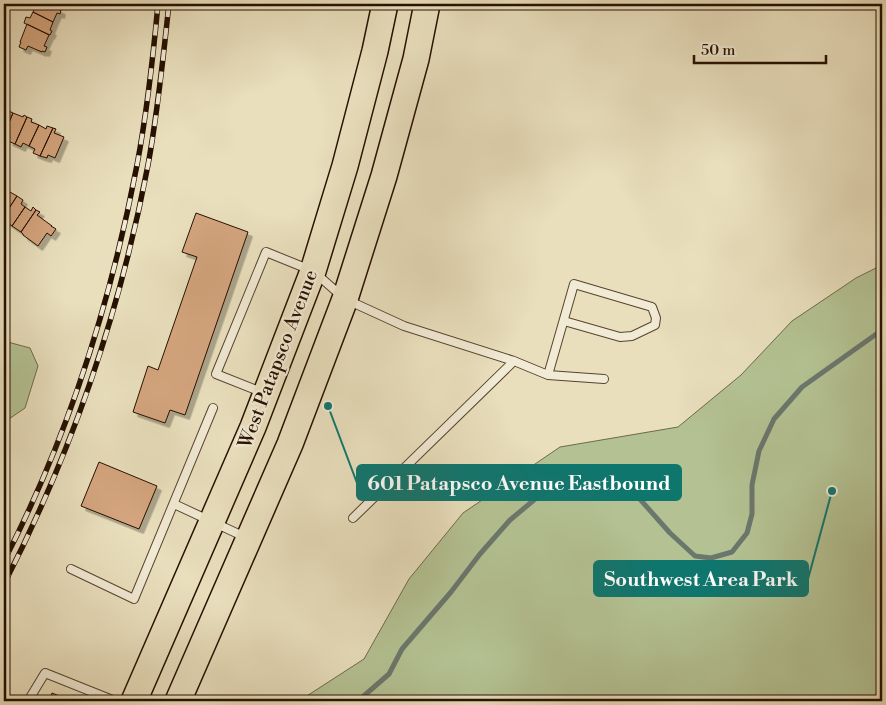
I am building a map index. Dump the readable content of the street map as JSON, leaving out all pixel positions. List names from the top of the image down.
{
  "streets": {
    "main road": ["West Patapsco Avenue"]
  },
  "places": ["601 Patapsco Avenue Eastbound", "Southwest Area Park"],
  "scale_bar": "50 m"
}
